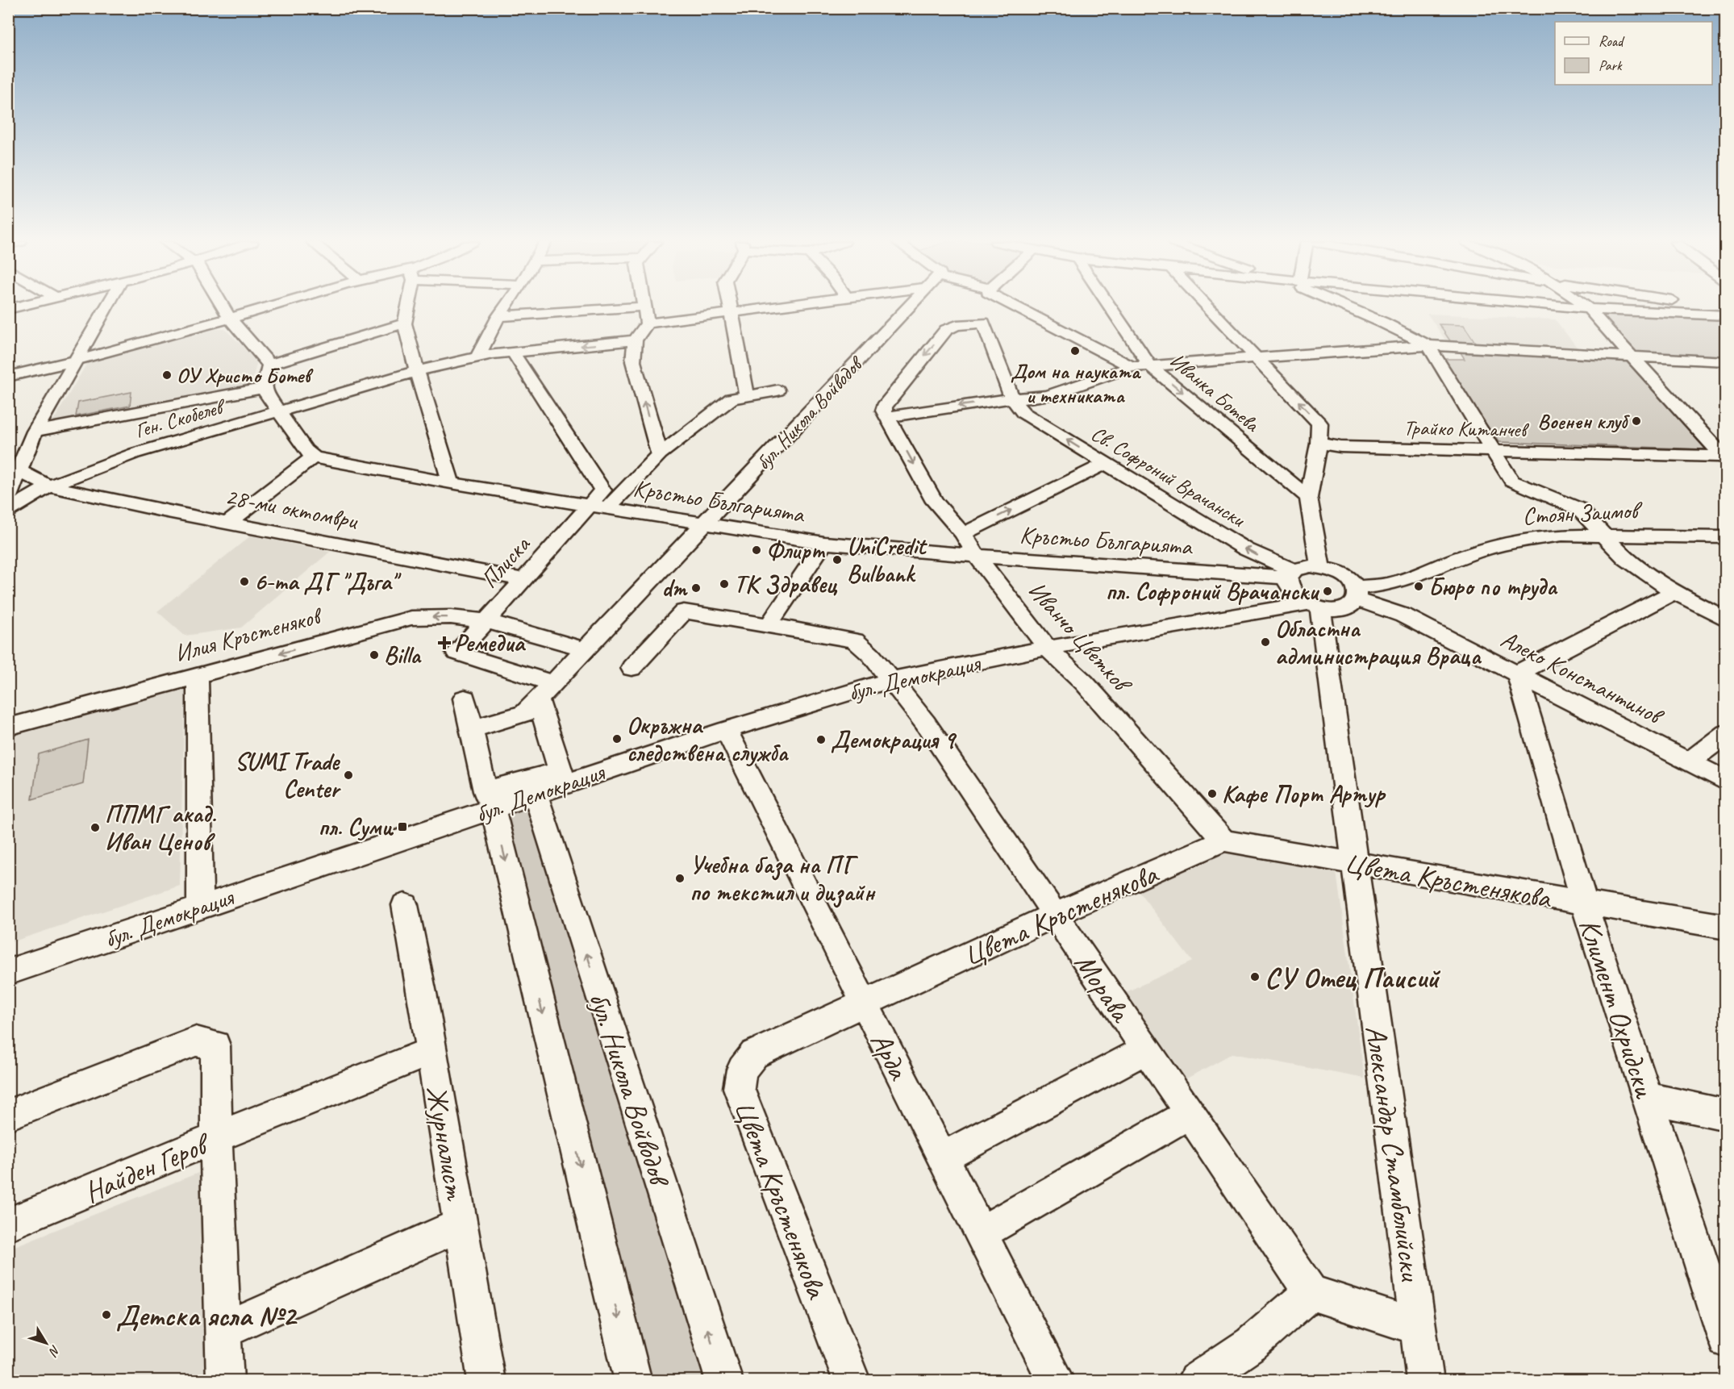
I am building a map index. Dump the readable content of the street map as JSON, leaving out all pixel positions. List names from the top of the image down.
{
  "streets": {
    "street": [
      "Иванка Ботева",
      "бул. Никола Войводов",
      "Ген. Скобелев",
      "Трайко Китанчев",
      "Св. Софроний Врачански",
      "Кръстьо Българията",
      "28-ми октомври",
      "Стоян Заимов",
      "Плиска",
      "Илия Кръстеняков",
      "Иванчо Цветков",
      "Алеко Константинов",
      "бул. Демокрация",
      "Цвета Кръстенякова",
      "Морава",
      "Климент Охридски",
      "Арда",
      "Журналист",
      "Александър Стамболийски",
      "Найден Геров"
    ]
  },
  "crossings": [
    ["бул. Никола Войводов", "Кръстьо Българията"],
    ["бул. Никола Войводов", "Плиска"],
    ["бул. Никола Войводов", "Илия Кръстеняков"],
    ["бул. Никола Войводов", "бул. Демокрация"],
    ["Ген. Скобелев", "28-ми октомври"],
    ["Св. Софроний Врачански", "Кръстьо Българията"],
    ["Св. Софроний Врачански", "Иванчо Цветков"],
    ["Кръстьо Българията", "Плиска"],
    ["Кръстьо Българията", "Иванчо Цветков"],
    ["28-ми октомври", "Плиска"],
    ["Стоян Заимов", "Алеко Константинов"],
    ["Стоян Заимов", "бул. Демокрация"],
    ["Стоян Заимов", "Александър Стамболийски"],
    ["Плиска", "Илия Кръстеняков"],
    ["Иванчо Цветков", "бул. Демокрация"],
    ["Иванчо Цветков", "Цвета Кръстенякова"],
    ["Алеко Константинов", "Климент Охридски"],
    ["бул. Демокрация", "Морава"],
    ["бул. Демокрация", "Арда"],
    ["бул. Демокрация", "Александър Стамболийски"],
    ["Цвета Кръстенякова", "Морава"],
    ["Цвета Кръстенякова", "Климент Охридски"],
    ["Цвета Кръстенякова", "Арда"],
    ["Цвета Кръстенякова", "Александър Стамболийски"]
  ],
  "one_way": ["Илия Кръстеняков"],
  "places": {
    "other": [
      "Дом на науката и техниката",
      "ОУ Христо Ботев",
      "Военен клуб",
      "Флирт",
      "UniCredit Bulbank",
      "6-та ДГ \"Дъга\"",
      "ТК Здравец",
      "Бюро по труда",
      "dm",
      "пл. Софроний Врачански",
      "Областна администрация Враца",
      "Billa",
      "Окръжна следствена служба",
      "Демокрация 9",
      "SUMI Trade Center",
      "Кафе Порт Артур",
      "ППМГ акад. Иван Ценов",
      "Учебна база на ПГ по текстил и дизайн",
      "СУ Отец Паисий",
      "Детска ясла №2"
    ],
    "health": ["Ремедиа"],
    "transit": ["пл. Суми"]
  },
  "legend": ["Road", "Park"],
  "north": "bottom right"
}
